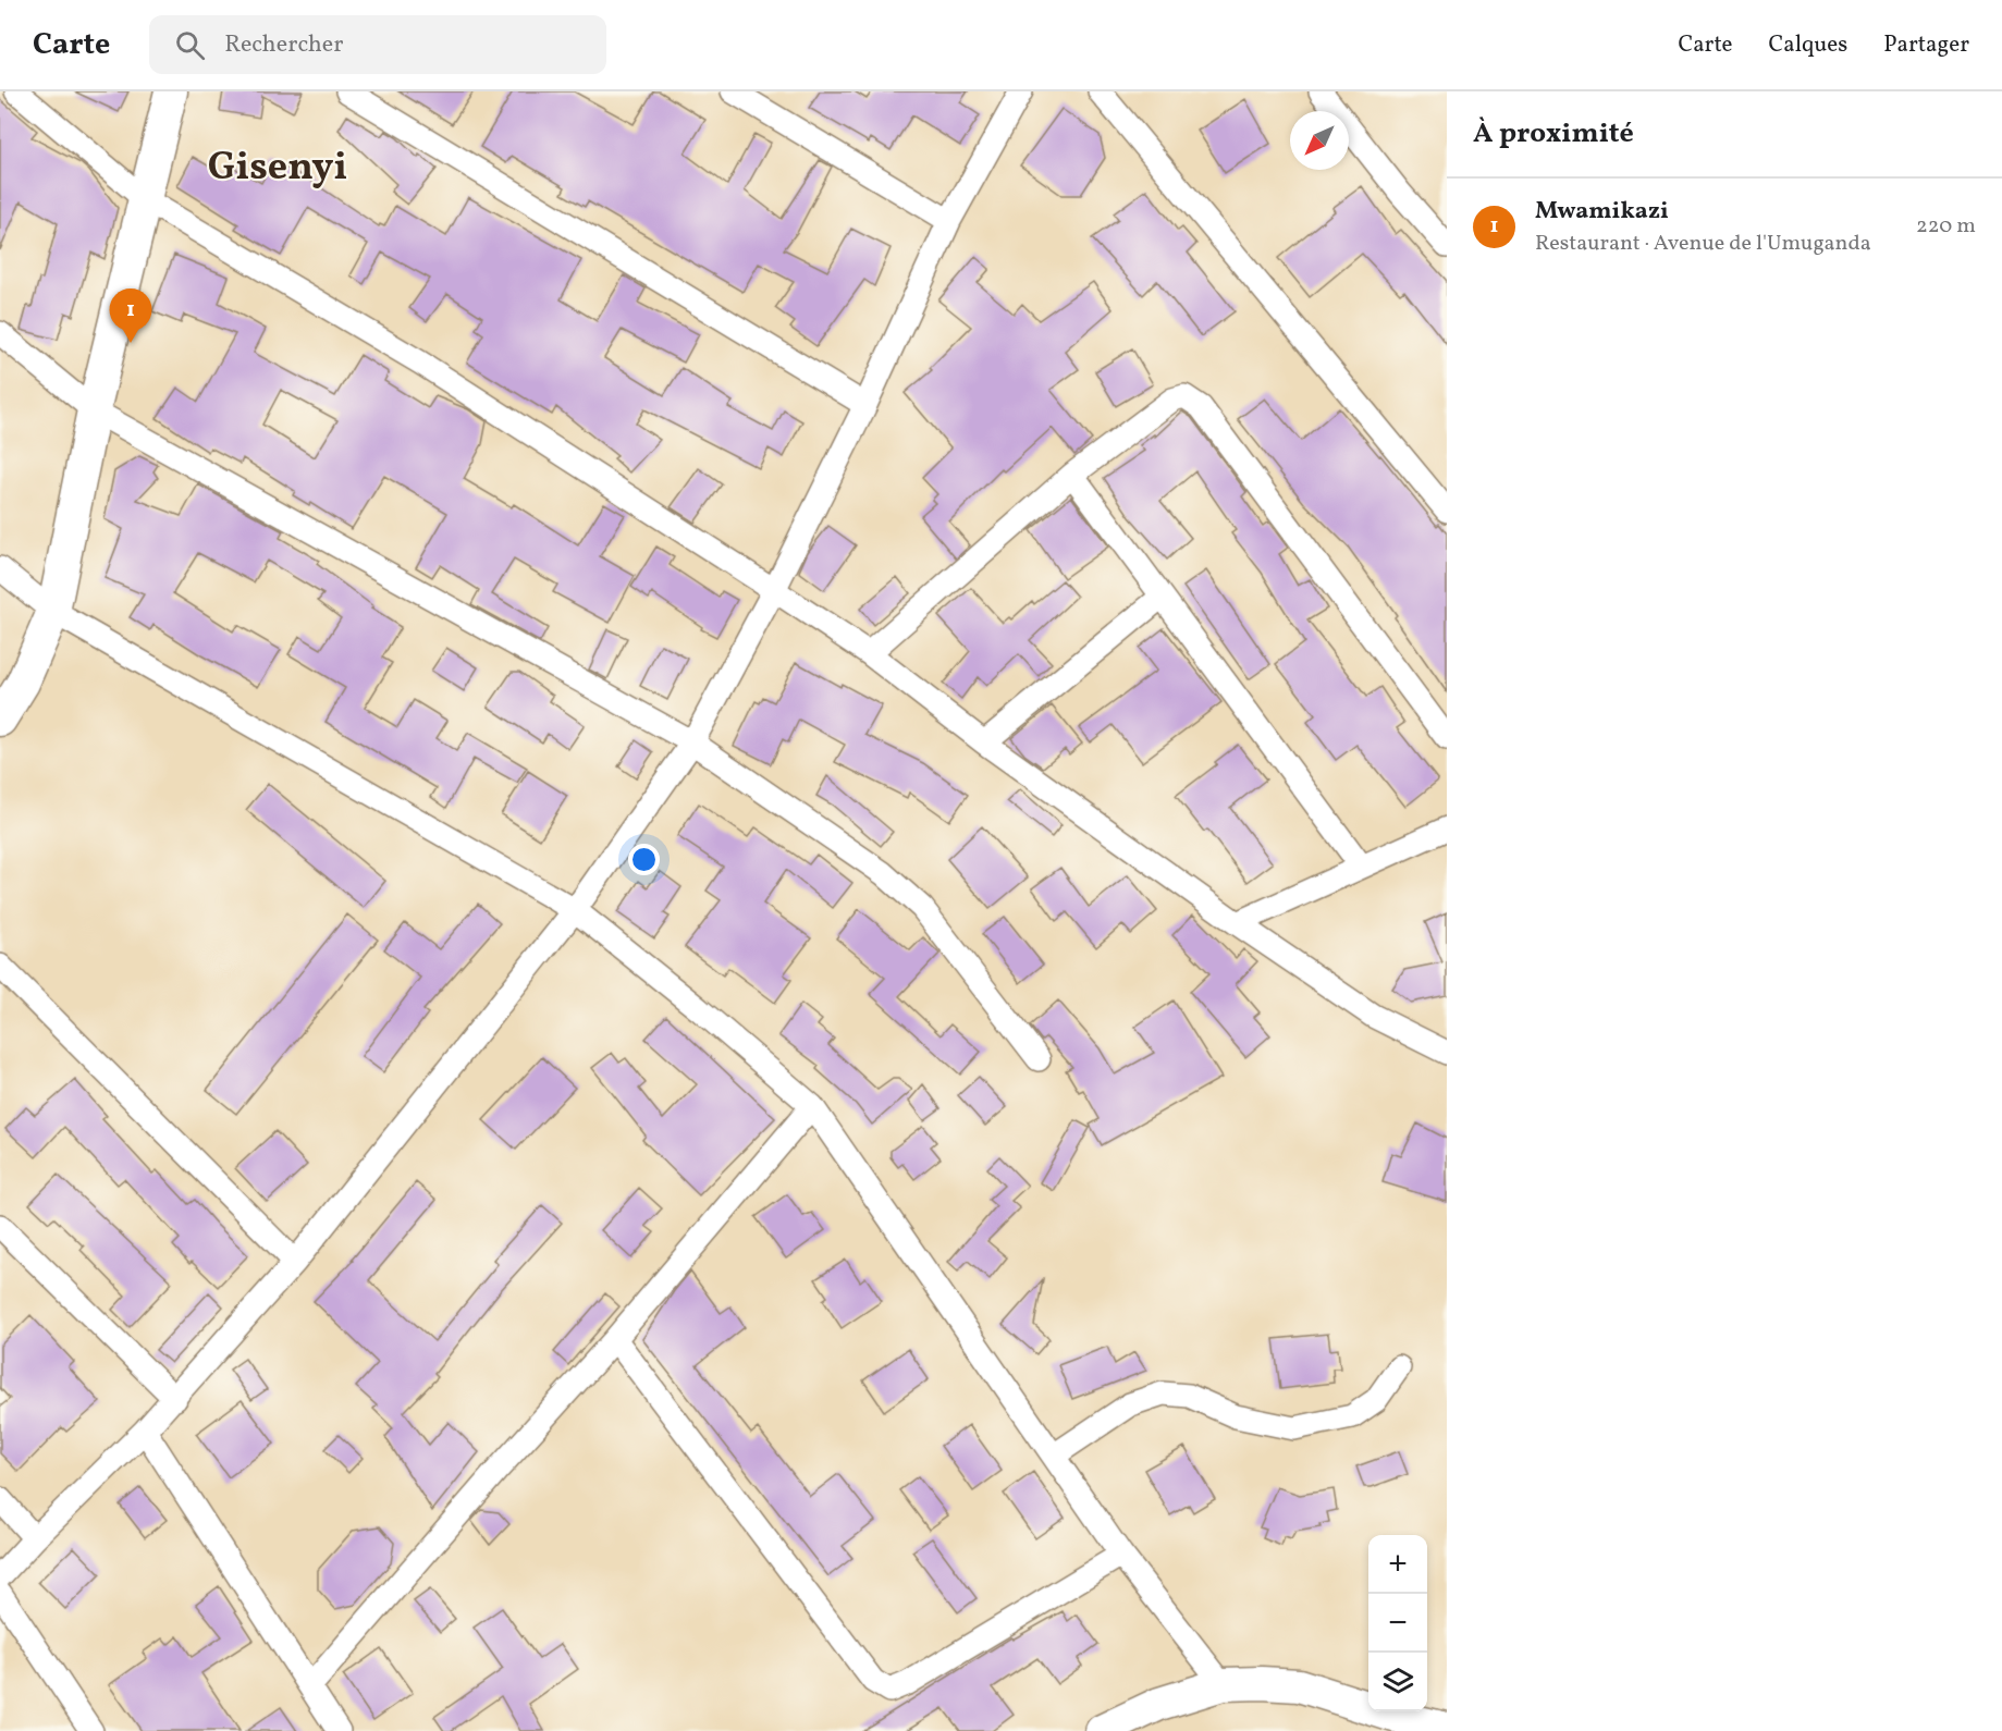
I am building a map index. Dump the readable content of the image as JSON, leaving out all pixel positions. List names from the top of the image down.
{
  "districts": ["Gisenyi"],
  "north": "bottom left",
  "page": {
    "header": "Carte",
    "search": "Rechercher",
    "nav": ["Carte", "Calques", "Partager"],
    "heading": "À proximité",
    "list": [
      {
        "mark": "1",
        "name": "Mwamikazi",
        "note": "Restaurant · Avenue de l'Umuganda",
        "value": "220 m"
      }
    ],
    "pins": "1",
    "map_buttons": ["+", "−"]
  }
}
